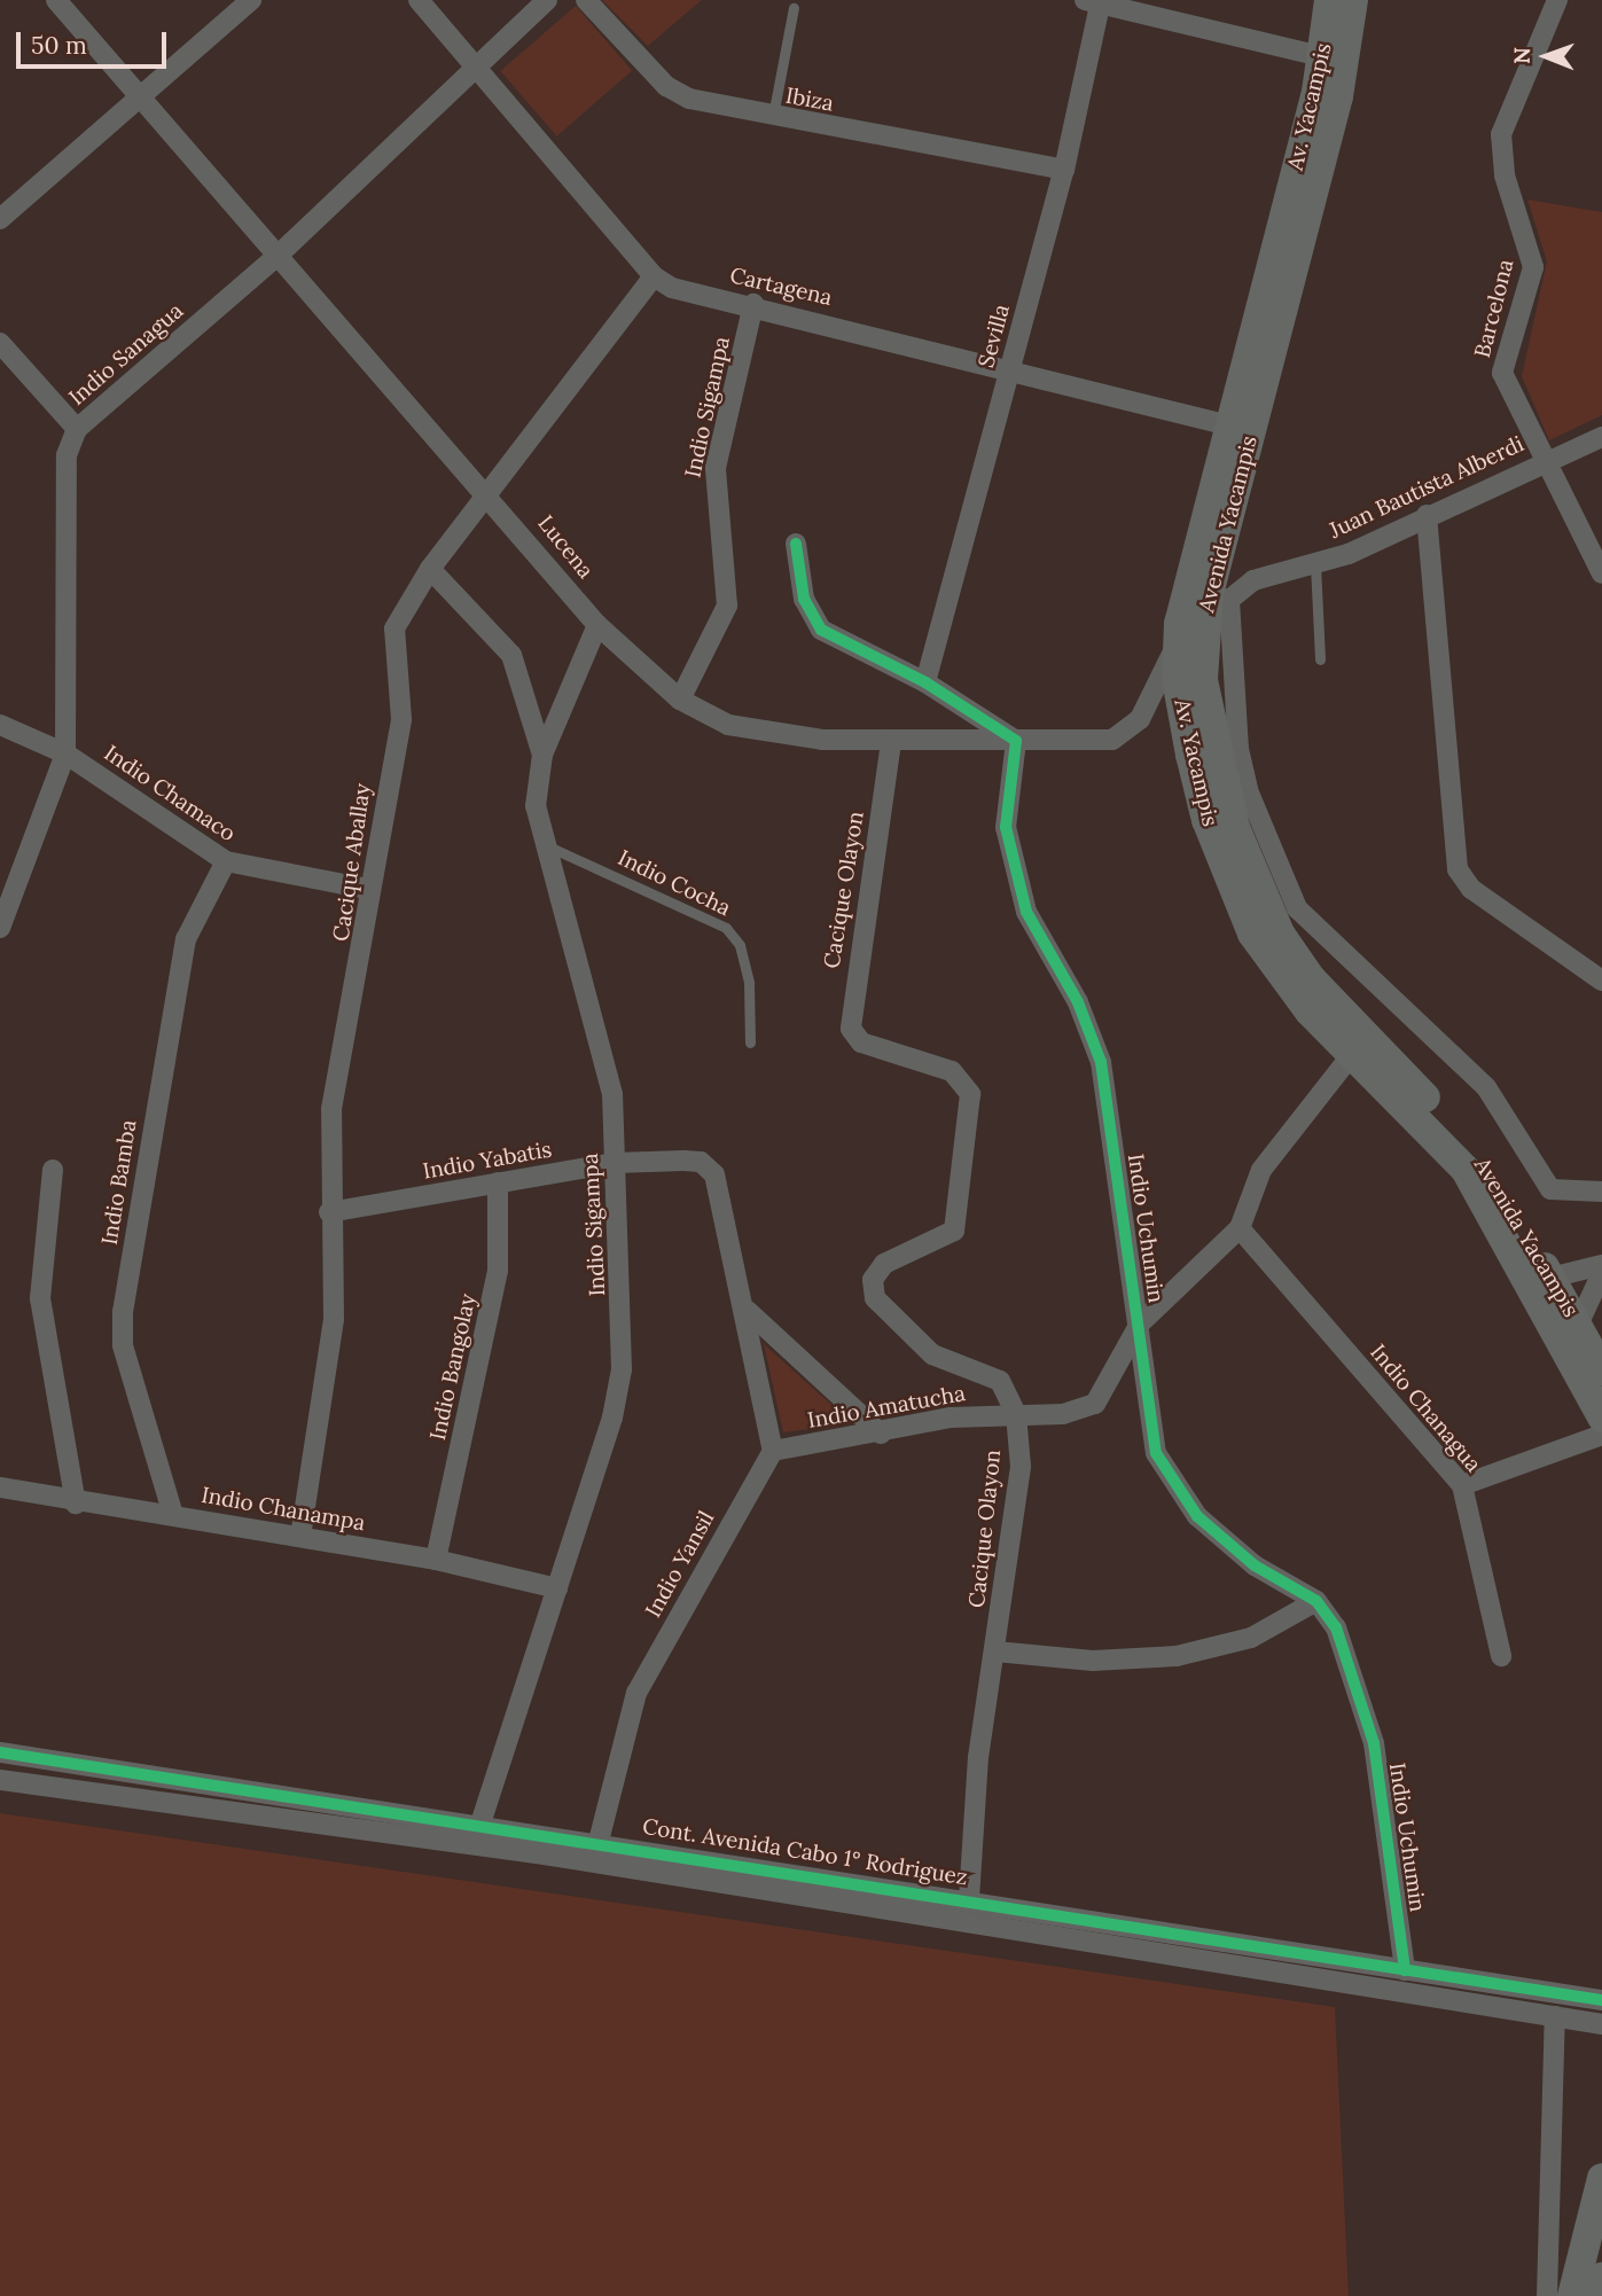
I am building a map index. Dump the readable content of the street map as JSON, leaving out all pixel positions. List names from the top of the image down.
{
  "streets": {
    "street": [
      "Ibiza",
      "Av. Yacampis",
      "Cartagena",
      "Barcelona",
      "Sevilla",
      "Indio Sanagua",
      "Indio Sigampa",
      "Juan Bautista Alberdi",
      "Avenida Yacampis",
      "Lucena",
      "Indio Chamaco",
      "Cacique Aballay",
      "Cacique Olayon",
      "Indio Yabatis",
      "Indio Bamba",
      "Indio Uchumin",
      "Indio Bangolay",
      "Indio Amatucha",
      "Indio Chanagua",
      "Indio Chanampa",
      "Indio Yansil",
      "Cont. Avenida Cabo 1° Rodriguez"
    ],
    "lane": ["Indio Cocha"]
  },
  "crossings": [
    ["Ibiza", "Sevilla"],
    ["Av. Yacampis", "Cartagena"],
    ["Av. Yacampis", "Avenida Yacampis"],
    ["Av. Yacampis", "Lucena"],
    ["Av. Yacampis", "Indio Amatucha"],
    ["Cartagena", "Sevilla"],
    ["Cartagena", "Indio Sanagua"],
    ["Cartagena", "Indio Sigampa"],
    ["Cartagena", "Avenida Yacampis"],
    ["Cartagena", "Cacique Aballay"],
    ["Barcelona", "Juan Bautista Alberdi"],
    ["Indio Sanagua", "Lucena"],
    ["Indio Sanagua", "Indio Chamaco"],
    ["Indio Sigampa", "Lucena"],
    ["Indio Sigampa", "Indio Cocha"],
    ["Indio Sigampa", "Indio Yabatis"],
    ["Indio Sigampa", "Indio Chanampa"],
    ["Indio Sigampa", "Cont. Avenida Cabo 1° Rodriguez"],
    ["Juan Bautista Alberdi", "Avenida Yacampis"],
    ["Lucena", "Cacique Aballay"],
    ["Lucena", "Cacique Olayon"],
    ["Lucena", "Indio Uchumin"],
    ["Indio Chamaco", "Cacique Aballay"],
    ["Indio Chamaco", "Indio Bamba"],
    ["Cacique Aballay", "Indio Yabatis"],
    ["Cacique Aballay", "Indio Chanampa"],
    ["Cacique Olayon", "Indio Amatucha"],
    ["Cacique Olayon", "Cont. Avenida Cabo 1° Rodriguez"],
    ["Indio Yabatis", "Indio Bangolay"],
    ["Indio Bamba", "Indio Chanampa"],
    ["Indio Uchumin", "Indio Amatucha"],
    ["Indio Uchumin", "Cont. Avenida Cabo 1° Rodriguez"],
    ["Indio Bangolay", "Indio Chanampa"],
    ["Indio Amatucha", "Indio Chanagua"],
    ["Indio Amatucha", "Indio Yansil"],
    ["Indio Yansil", "Cont. Avenida Cabo 1° Rodriguez"]
  ],
  "scale_bar": "50 m",
  "north": "left"
}
